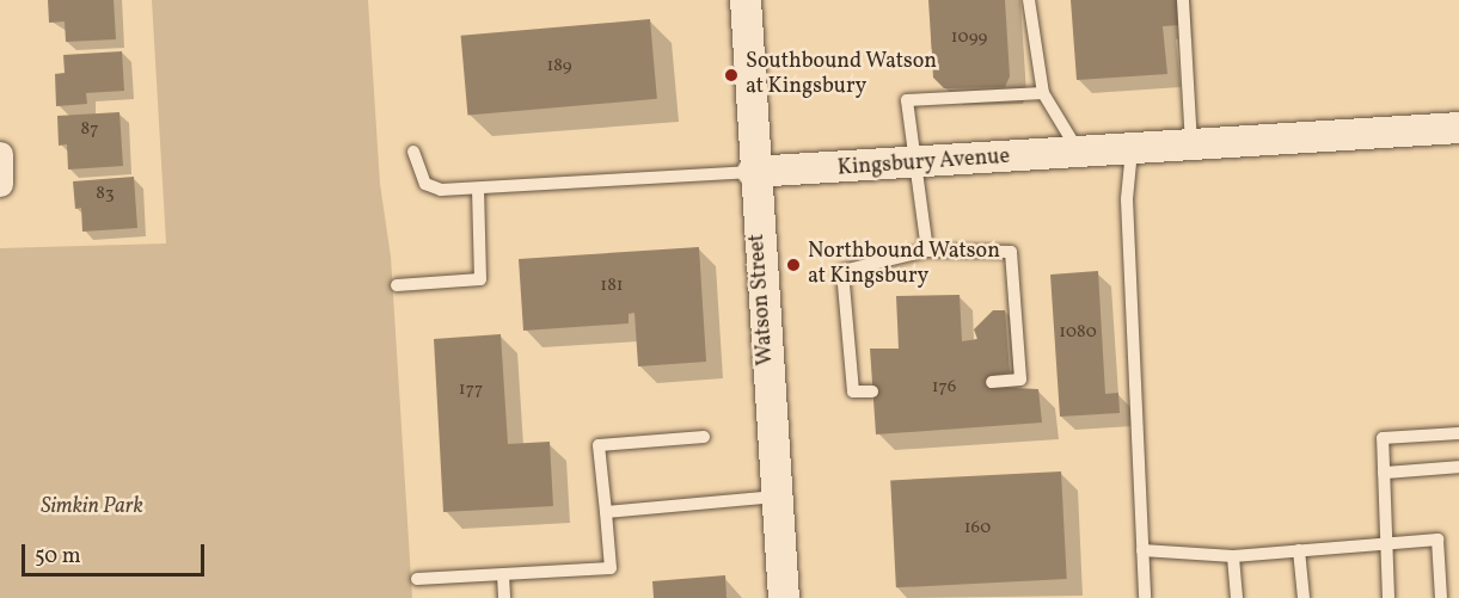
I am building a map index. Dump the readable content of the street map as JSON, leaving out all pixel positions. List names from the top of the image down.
{
  "streets": {
    "street": ["Kingsbury Avenue", "Watson Street"]
  },
  "crossings": [
    ["Kingsbury Avenue", "Watson Street"]
  ],
  "parks": ["Simkin Park"],
  "places": ["Southbound Watson at Kingsbury", "Northbound Watson at Kingsbury"],
  "house_numbers": [
    "1099",
    "189",
    "87",
    "83",
    "181",
    "1080",
    "176",
    "177",
    "160"
  ],
  "scale_bar": "50 m"
}
